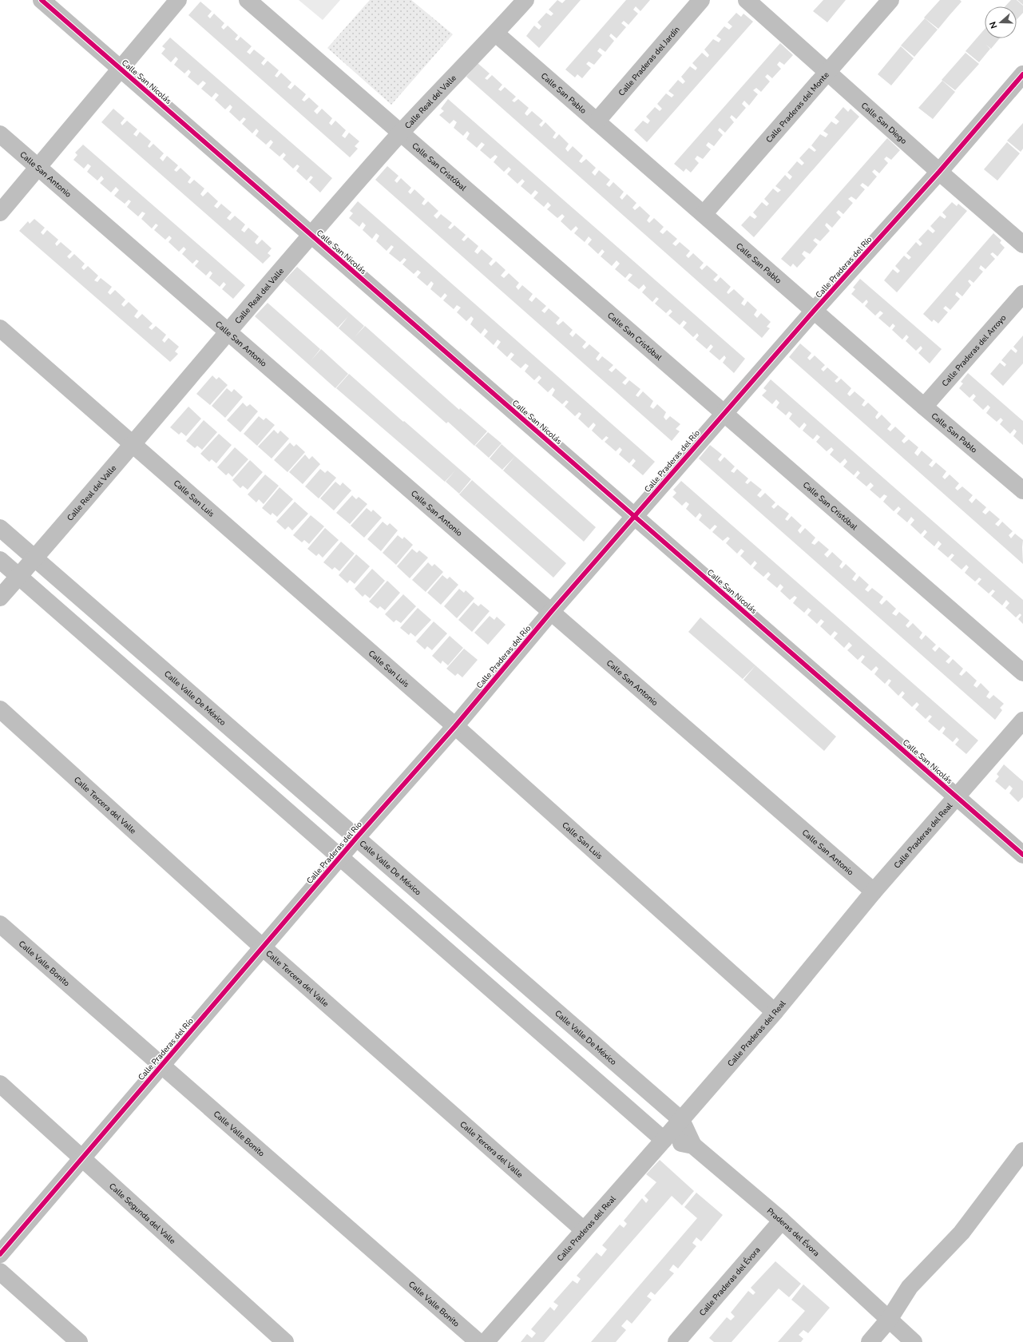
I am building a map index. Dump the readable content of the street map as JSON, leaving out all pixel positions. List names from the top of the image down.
{
  "streets": {
    "street": [
      "Calle Praderas del Jardín",
      "Calle San Nicolás",
      "Calle San Pablo",
      "Calle Real del Valle",
      "Calle Praderas del Monte",
      "Calle San Diego",
      "Calle San Cristóbal",
      "Calle San Antonio",
      "Calle Praderas del Río",
      "Calle Praderas del Arroyo",
      "Calle San Luis",
      "Calle Valle De México",
      "Calle Tercera del Valle",
      "Calle Praderas del Real",
      "Calle Valle Bonito",
      "Calle Segunda del Valle",
      "Praderas del Évora",
      "Calle Praderas del Évora"
    ]
  },
  "crossings": [
    ["Calle Praderas del Jardín", "Calle San Pablo"],
    ["Calle San Nicolás", "Calle Real del Valle"],
    ["Calle San Nicolás", "Calle Praderas del Río"],
    ["Calle San Nicolás", "Calle Praderas del Real"],
    ["Calle San Pablo", "Calle Real del Valle"],
    ["Calle San Pablo", "Calle Praderas del Monte"],
    ["Calle San Pablo", "Calle Praderas del Río"],
    ["Calle San Pablo", "Calle Praderas del Arroyo"],
    ["Calle Real del Valle", "Calle San Cristóbal"],
    ["Calle Real del Valle", "Calle San Antonio"],
    ["Calle Real del Valle", "Calle San Luis"],
    ["Calle Real del Valle", "Calle Valle De México"],
    ["Calle Praderas del Monte", "Calle San Diego"],
    ["Calle San Diego", "Calle Praderas del Río"],
    ["Calle San Cristóbal", "Calle Praderas del Río"],
    ["Calle San Antonio", "Calle Praderas del Río"],
    ["Calle San Antonio", "Calle Praderas del Real"],
    ["Calle Praderas del Río", "Calle San Luis"],
    ["Calle Praderas del Río", "Calle Valle De México"],
    ["Calle Praderas del Río", "Calle Tercera del Valle"],
    ["Calle Praderas del Río", "Calle Valle Bonito"],
    ["Calle Praderas del Río", "Calle Segunda del Valle"],
    ["Calle San Luis", "Calle Praderas del Real"],
    ["Calle Valle De México", "Calle Praderas del Real"],
    ["Calle Valle De México", "Praderas del Évora"],
    ["Calle Tercera del Valle", "Calle Praderas del Real"],
    ["Calle Praderas del Real", "Praderas del Évora"],
    ["Praderas del Évora", "Calle Praderas del Évora"]
  ],
  "north": "left"
}
